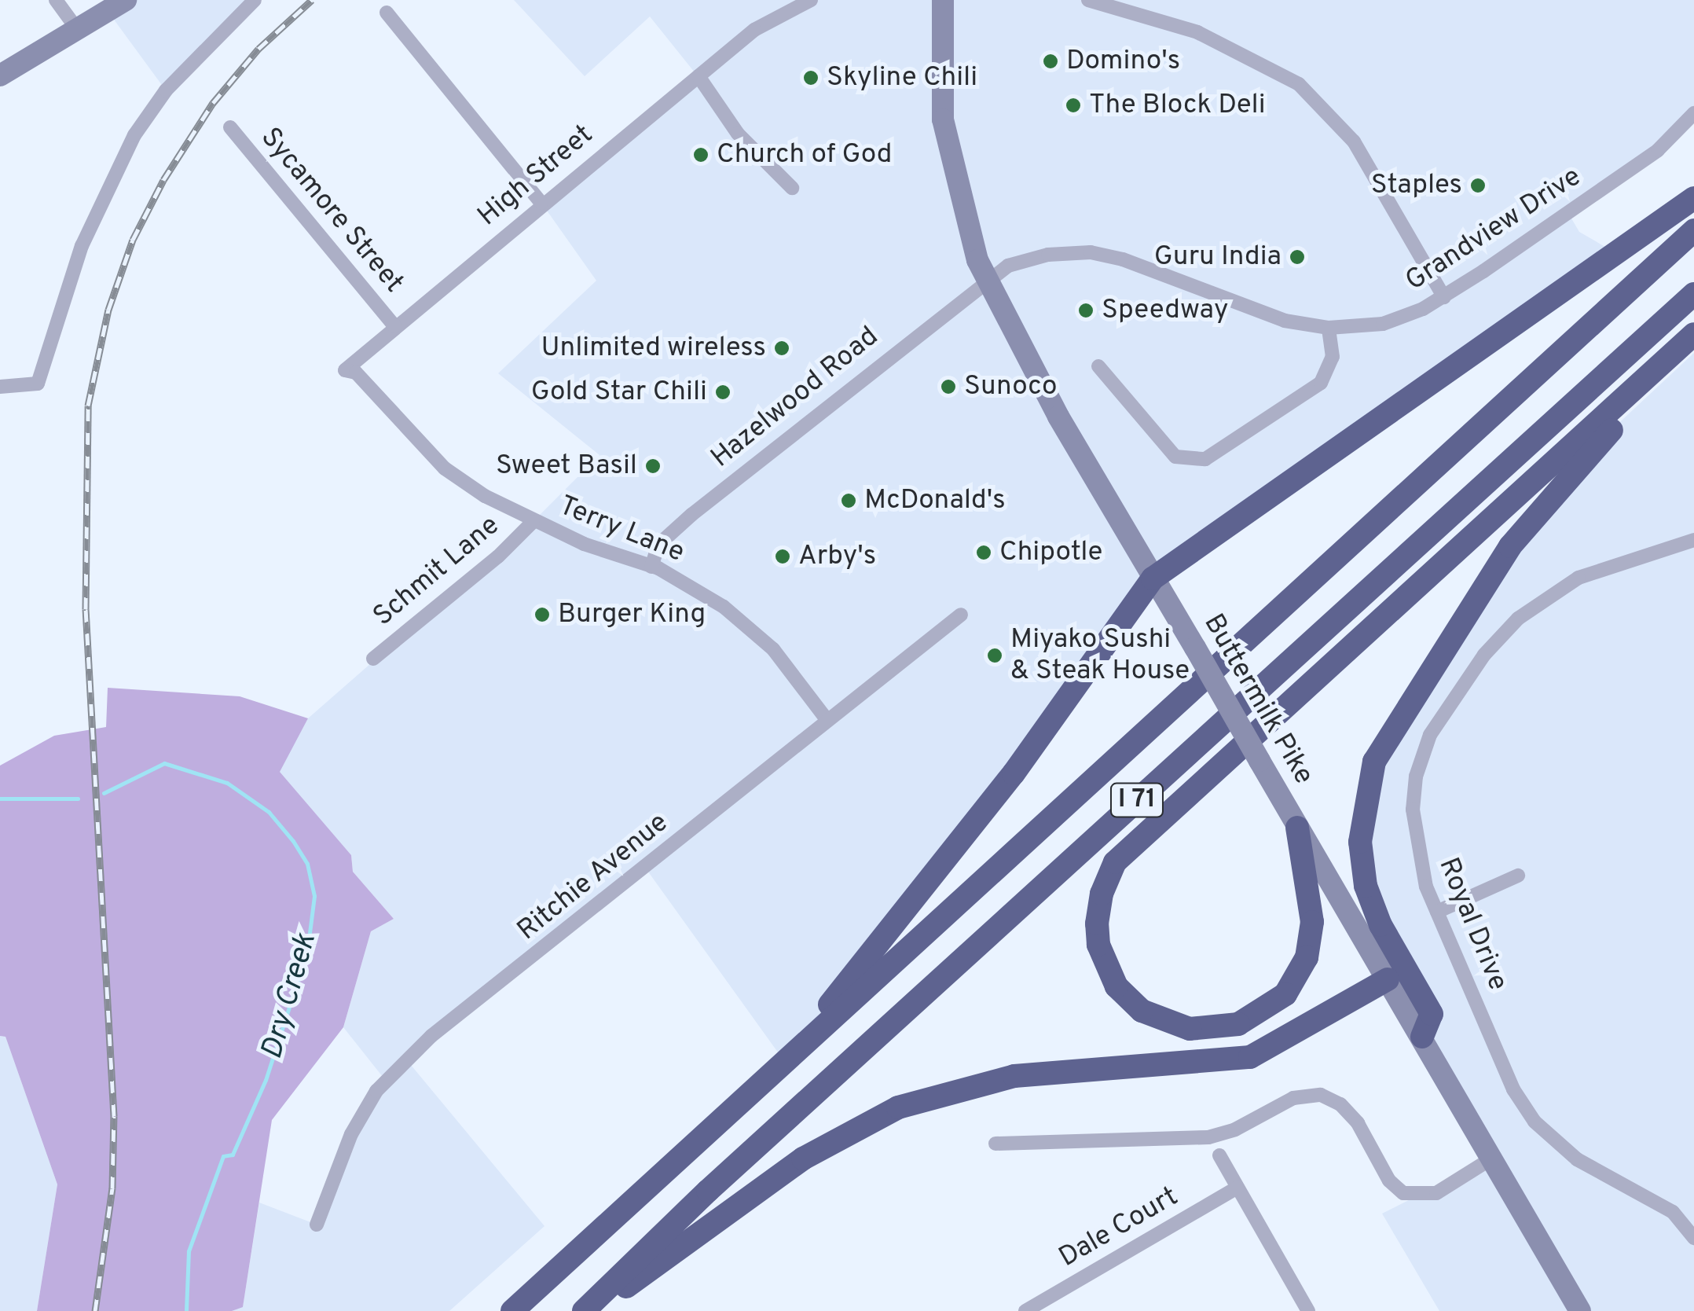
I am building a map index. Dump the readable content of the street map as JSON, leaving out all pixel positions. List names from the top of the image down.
{
  "streets": {
    "highway": ["I 71"],
    "main road": ["Buttermilk Pike"],
    "street": [
      "High Street",
      "Sycamore Street",
      "Grandview Drive",
      "Hazelwood Road",
      "Terry Lane",
      "Schmit Lane",
      "Ritchie Avenue",
      "Royal Drive",
      "Dale Court"
    ]
  },
  "crossings": [
    ["High Street", "Sycamore Street"],
    ["High Street", "Terry Lane"],
    ["Grandview Drive", "Hazelwood Road"],
    ["Grandview Drive", "Buttermilk Pike"],
    ["Hazelwood Road", "Terry Lane"],
    ["Hazelwood Road", "Buttermilk Pike"],
    ["Terry Lane", "Schmit Lane"],
    ["Terry Lane", "Ritchie Avenue"]
  ],
  "water": ["Dry Creek"],
  "places": [
    "Domino's",
    "Skyline Chili",
    "The Block Deli",
    "Church of God",
    "Staples",
    "Guru India",
    "Speedway",
    "Unlimited wireless",
    "Sunoco",
    "Gold Star Chili",
    "Sweet Basil",
    "McDonald's",
    "Chipotle",
    "Arby's",
    "Burger King",
    "Miyako Sushi & Steak House"
  ]
}
